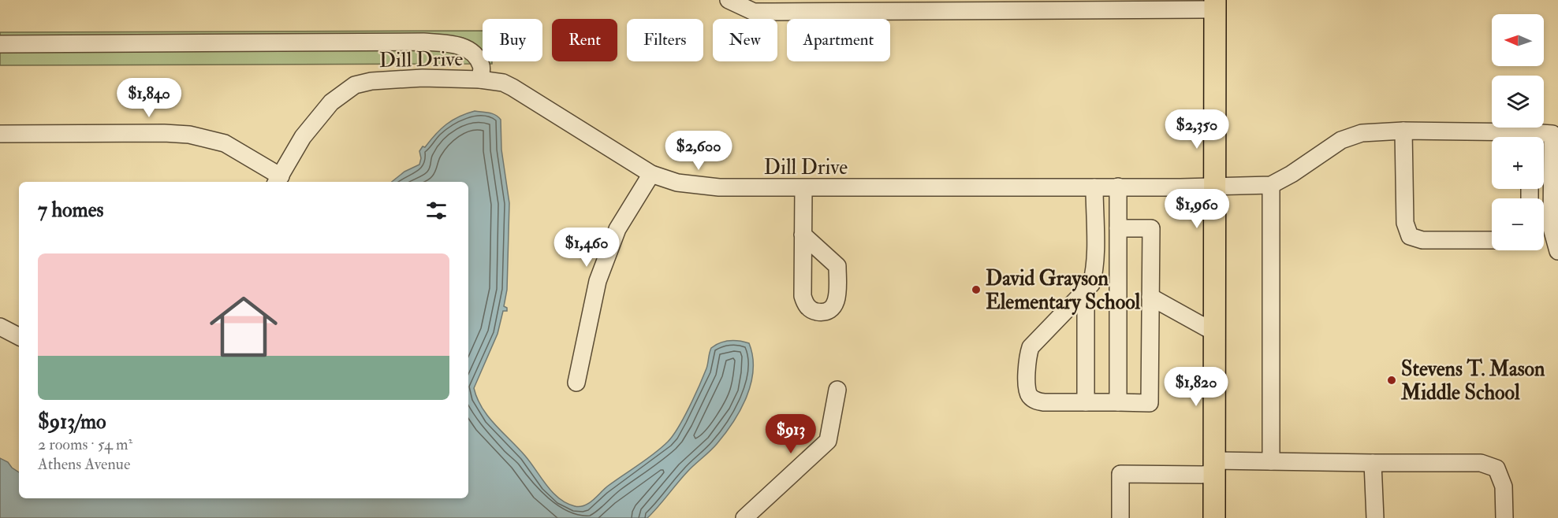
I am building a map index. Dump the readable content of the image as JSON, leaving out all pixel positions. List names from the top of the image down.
{
  "streets": {
    "street": ["Dill Drive"]
  },
  "places": ["David Grayson Elementary School", "Stevens T. Mason Middle School"],
  "north": "left",
  "page": {
    "map_buttons": ["+", "−"],
    "chip": [
      "Buy",
      "Rent",
      "Filters",
      "New",
      "Apartment"
    ],
    "price": [
      "$1,840",
      "$2,350",
      "$2,600",
      "$1,960",
      "$1,460",
      "$1,820",
      "$913"
    ],
    "heading": "7 homes",
    "list": [
      {
        "name": "$913/mo",
        "note": "2 rooms · 54 m² · Athens Avenue"
      }
    ]
  }
}
